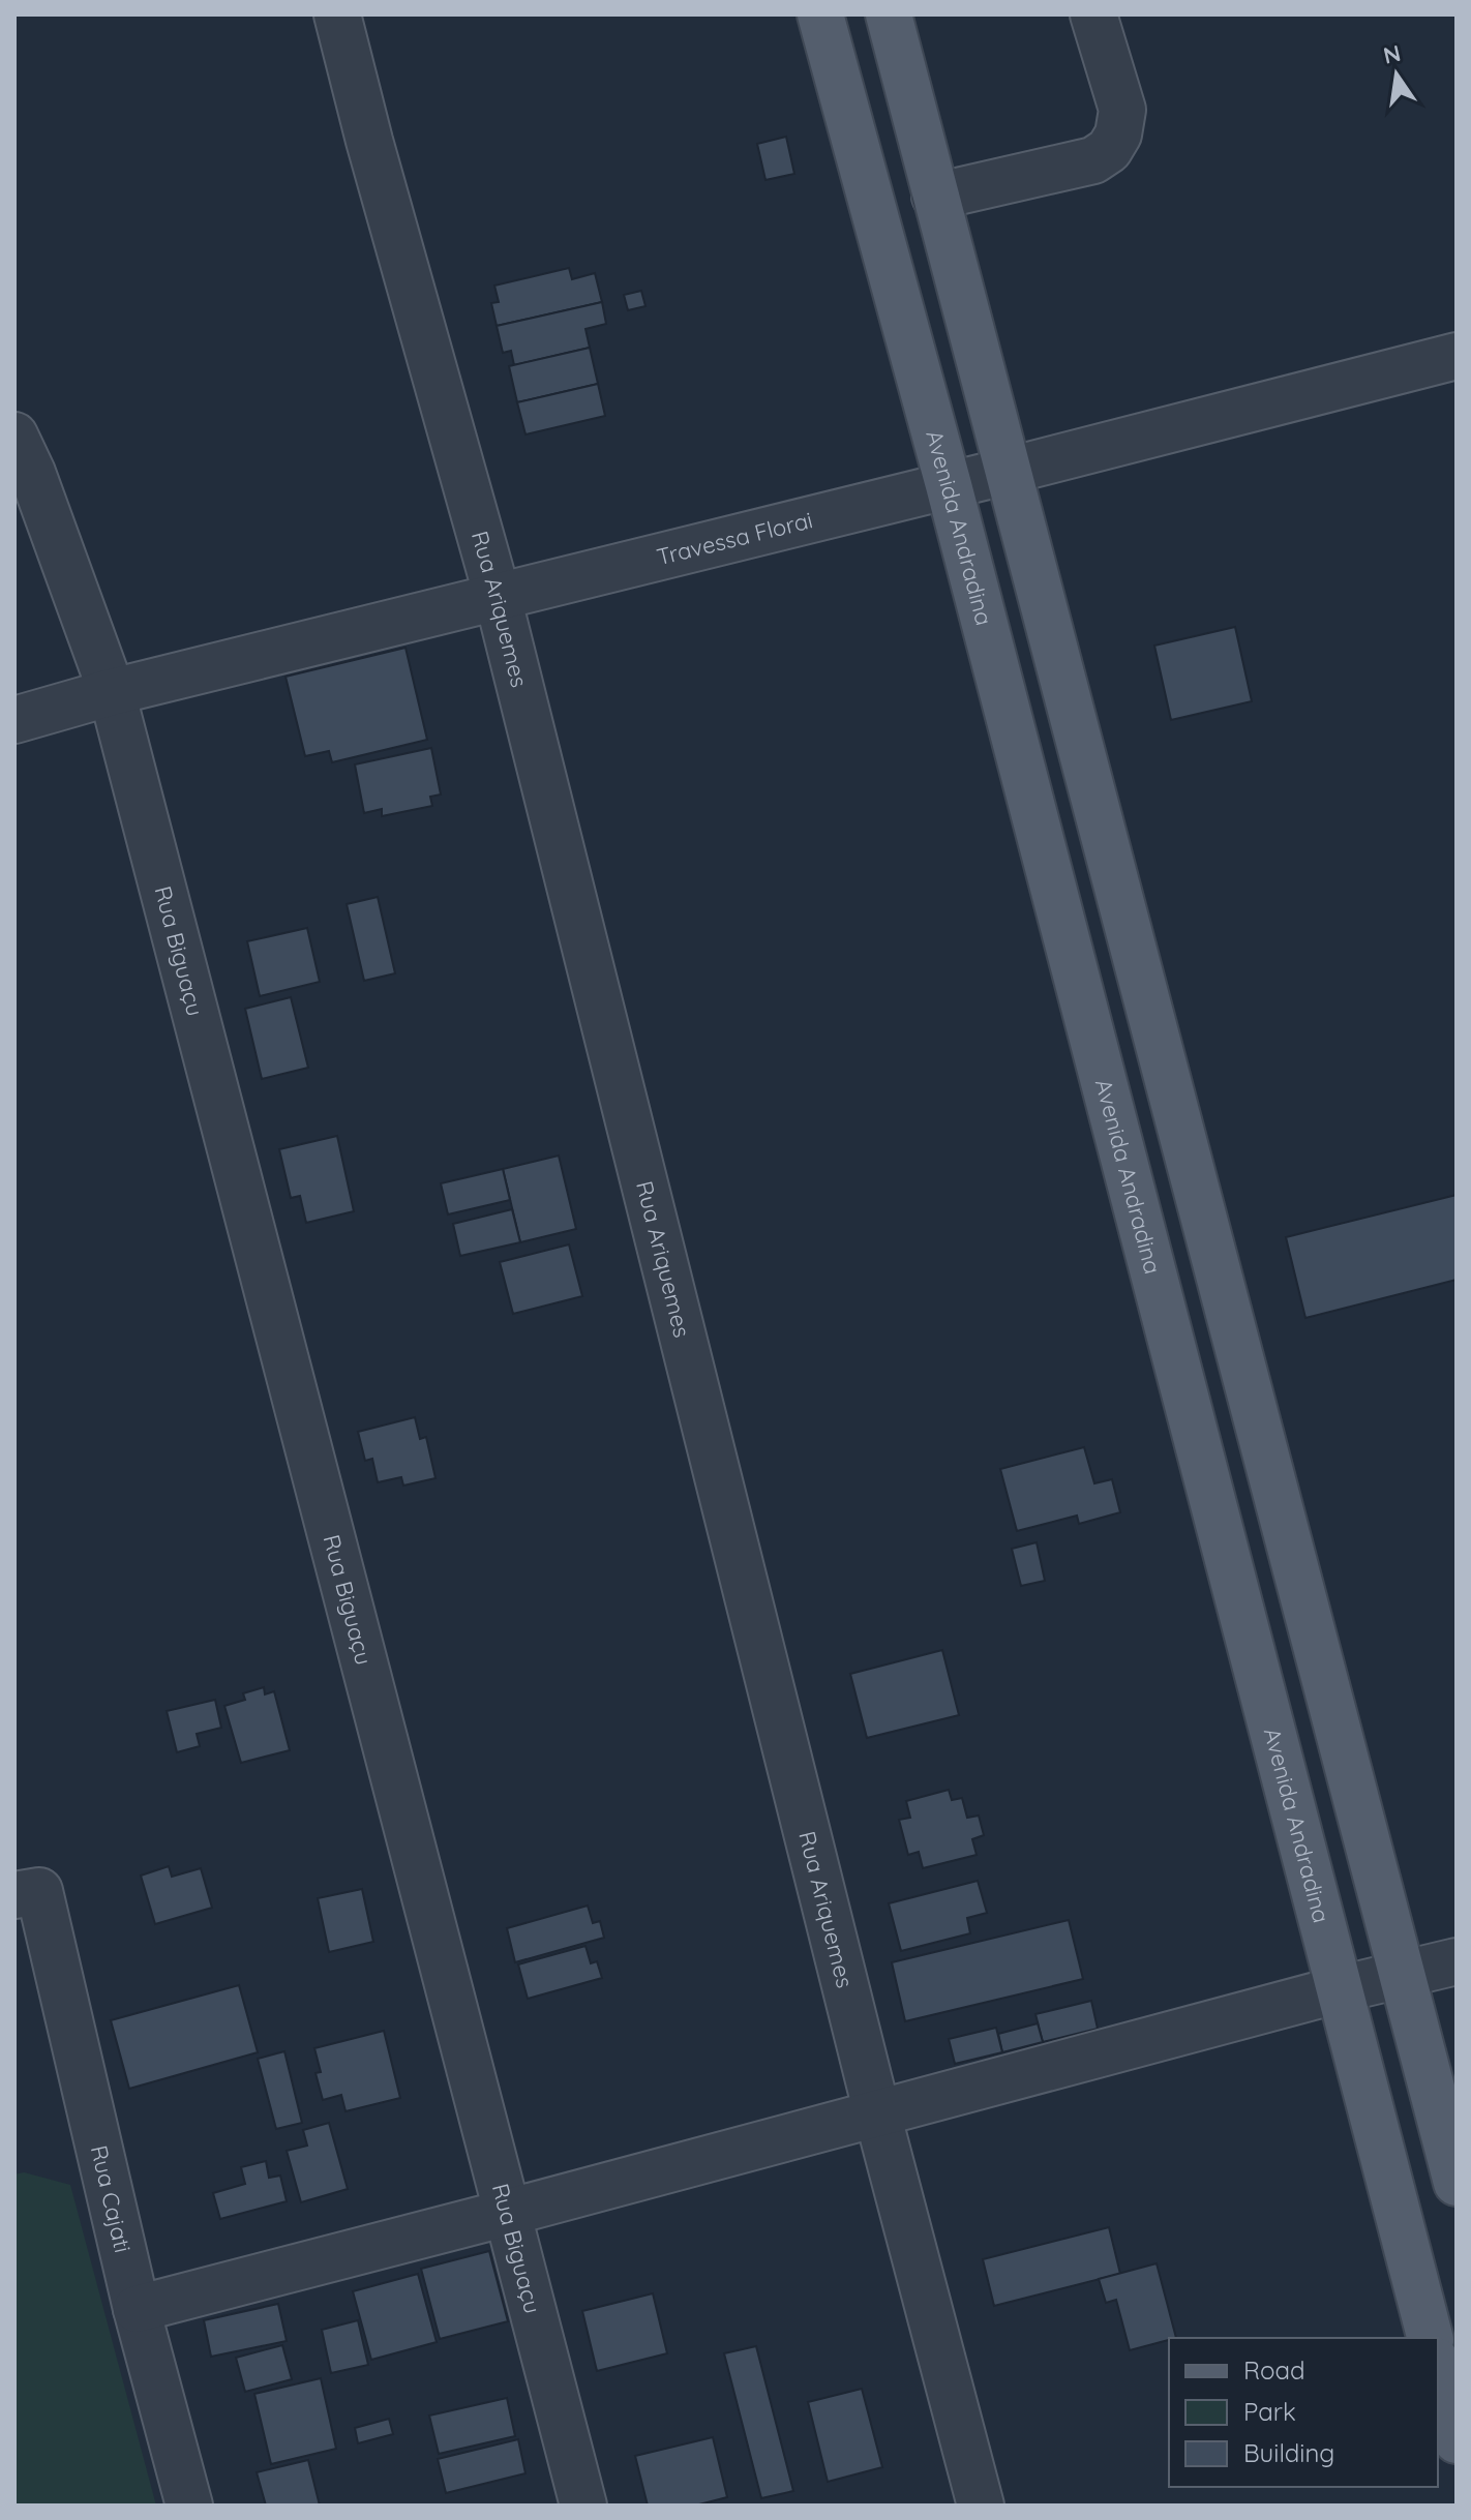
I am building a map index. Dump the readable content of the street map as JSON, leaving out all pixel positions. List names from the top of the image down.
{
  "streets": {
    "main road": ["Avenida Andradina"],
    "street": [
      "Travessa Florai",
      "Rua Ariquemes",
      "Rua Biguaçu",
      "Rua Cajati"
    ]
  },
  "crossings": [
    ["Avenida Andradina", "Travessa Florai"],
    ["Travessa Florai", "Rua Ariquemes"],
    ["Travessa Florai", "Rua Biguaçu"]
  ],
  "legend": ["Road", "Park", "Building"],
  "north": "top"
}
